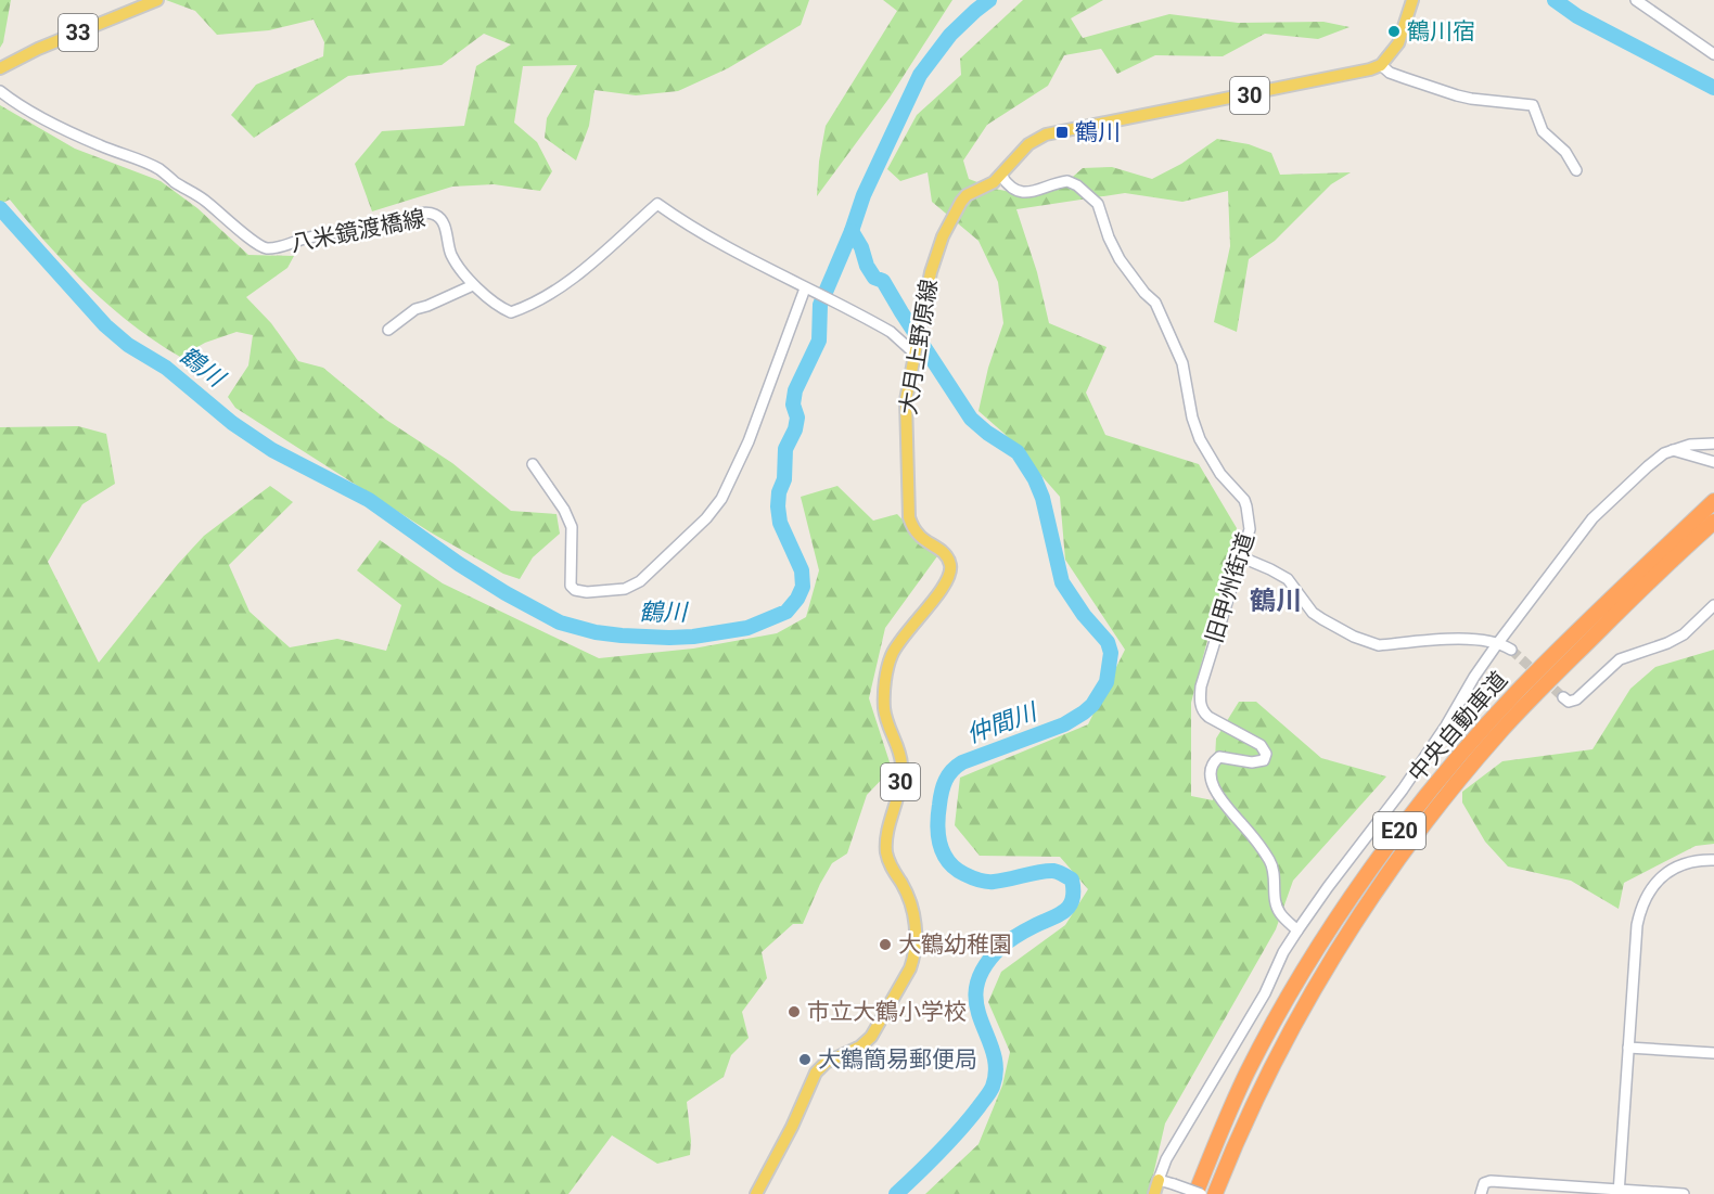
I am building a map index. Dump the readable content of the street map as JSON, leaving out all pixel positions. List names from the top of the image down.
{
  "streets": {
    "highway": ["中央自動車道", "E20"],
    "main road": ["33", "30", "大月上野原線"],
    "street": ["八米鏡渡橋線", "旧甲州街道"]
  },
  "crossings": [
    ["大月上野原線", "旧甲州街道"]
  ],
  "districts": ["鶴川"],
  "water": ["鶴川", "仲間川"],
  "places": {
    "other": [
      "鶴川宿",
      "大鶴幼稚園",
      "市立大鶴小学校",
      "大鶴簡易郵便局"
    ],
    "transit": ["鶴川"]
  }
}
